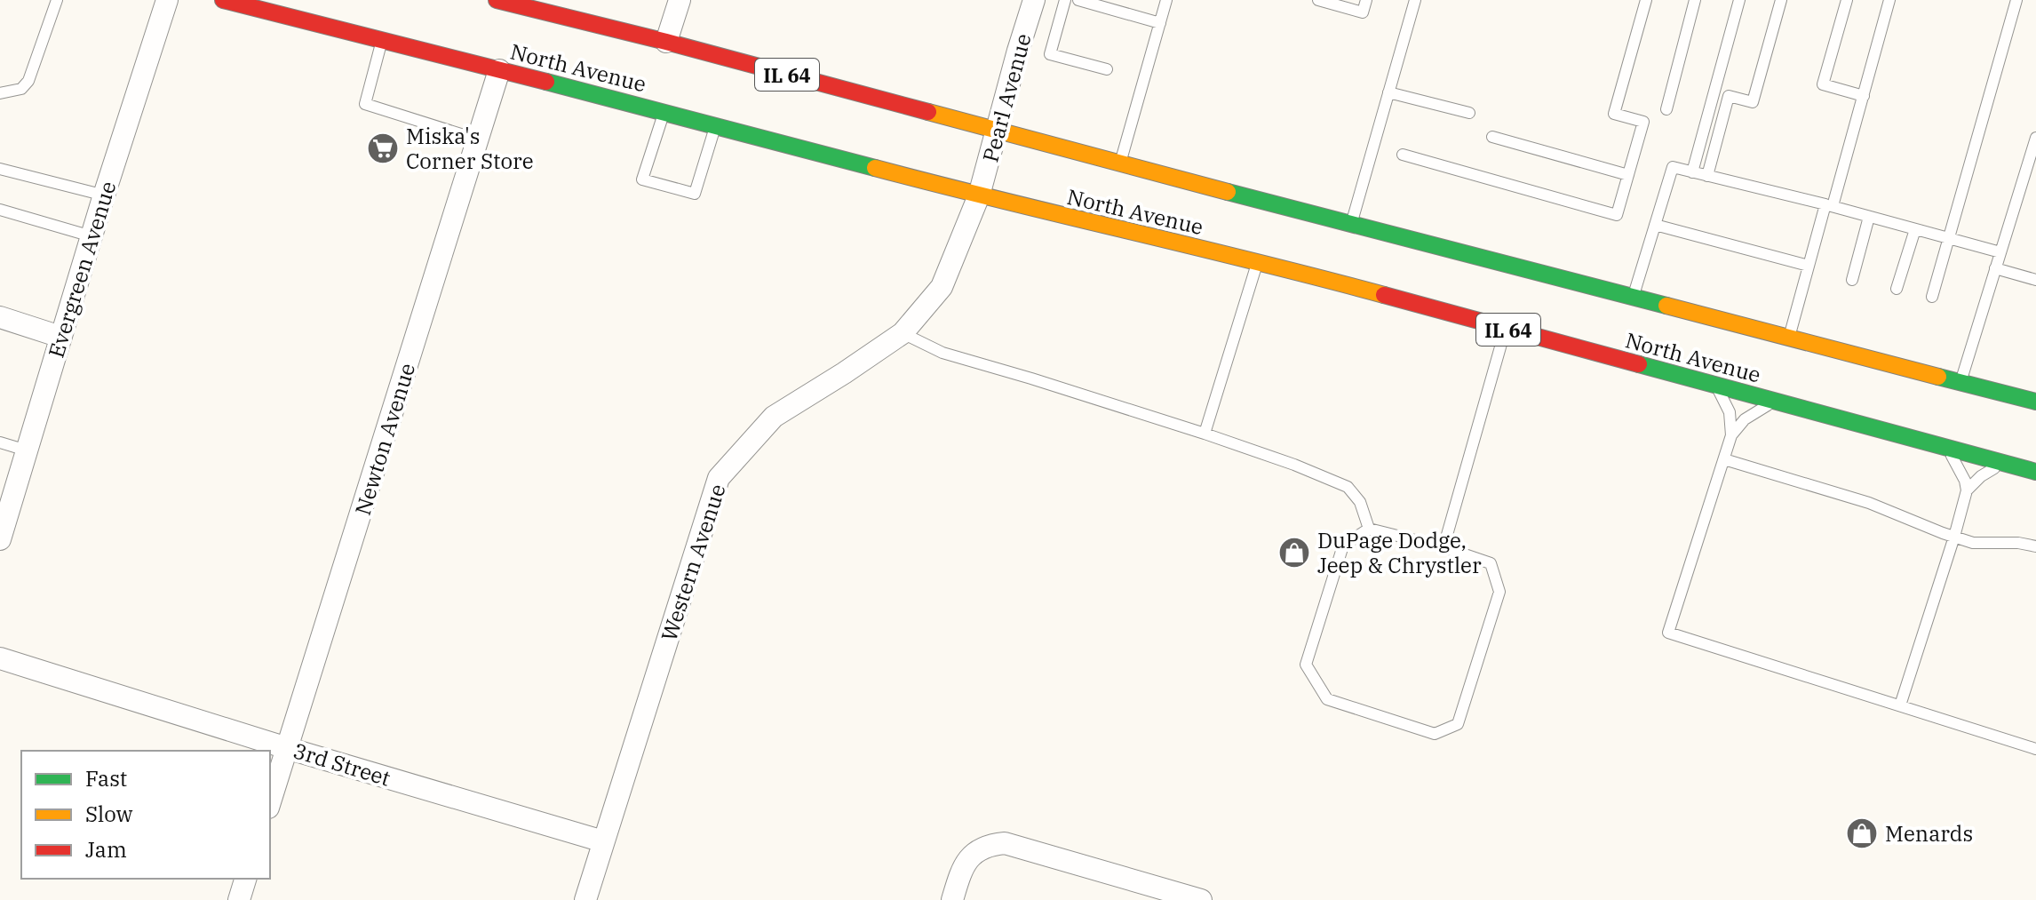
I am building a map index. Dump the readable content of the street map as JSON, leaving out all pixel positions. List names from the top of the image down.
{
  "streets": {
    "main road": ["North Avenue", "IL 64"],
    "street": [
      "Pearl Avenue",
      "Evergreen Avenue",
      "Newton Avenue",
      "Western Avenue",
      "3rd Street"
    ]
  },
  "crossings": [
    ["North Avenue", "Pearl Avenue"],
    ["North Avenue", "Newton Avenue"],
    ["North Avenue", "Western Avenue"],
    ["Pearl Avenue", "Western Avenue"],
    ["Newton Avenue", "3rd Street"],
    ["Western Avenue", "3rd Street"]
  ],
  "places": {
    "supermarket": ["Miska's Corner Store"],
    "shop": ["DuPage Dodge, Jeep & Chrystler", "Menards"]
  },
  "legend": ["Fast", "Slow", "Jam"]
}
